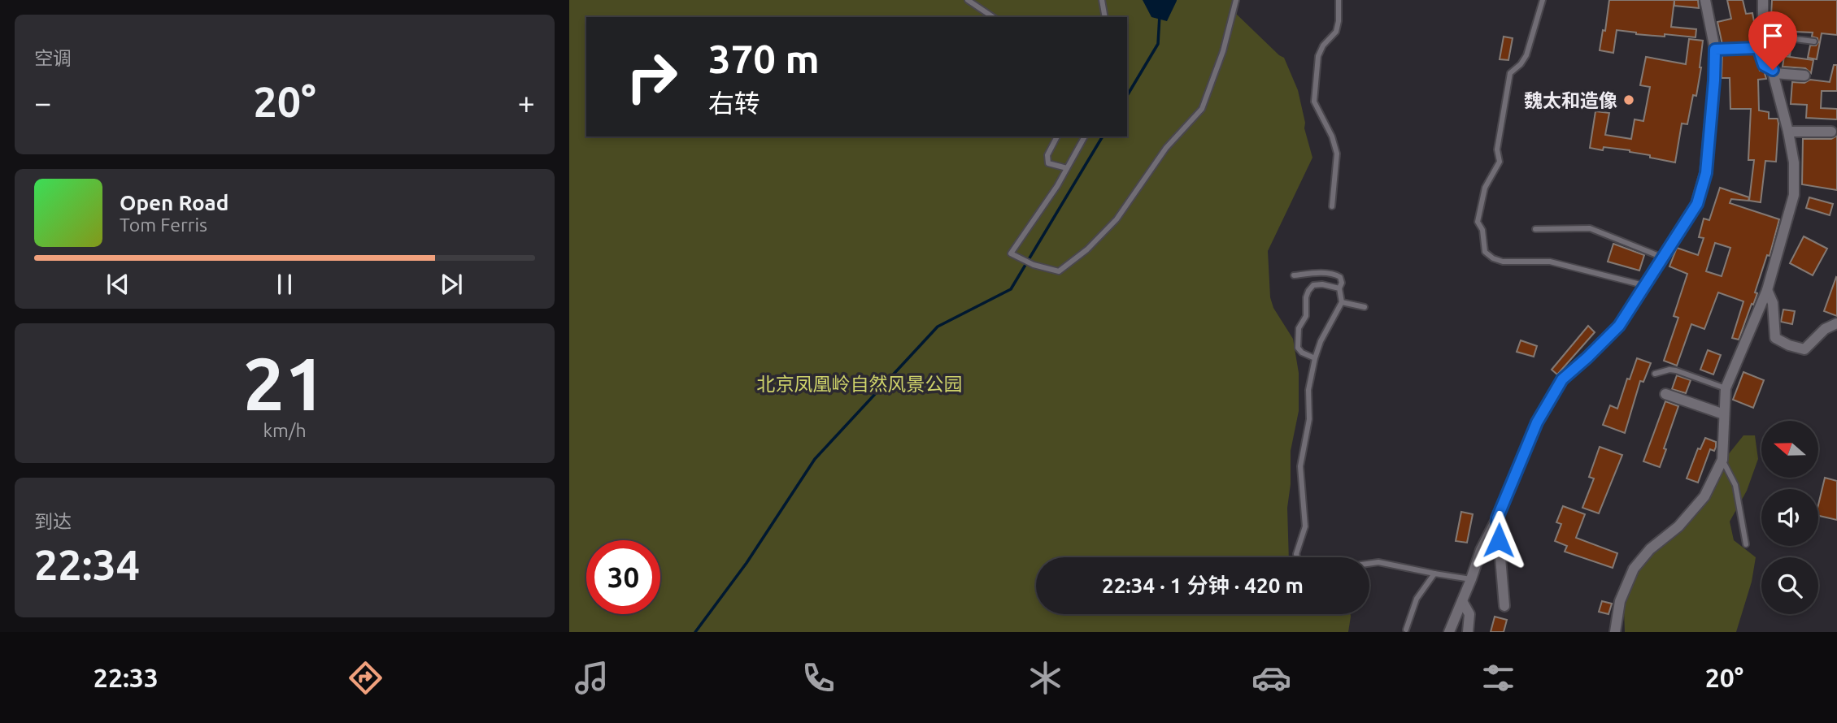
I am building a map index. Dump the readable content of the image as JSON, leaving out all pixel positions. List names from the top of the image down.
{
  "parks": ["北京凤凰岭自然风景公园"],
  "places": ["魏太和造像"],
  "north": "left",
  "page": {
    "tile": [
      "空调",
      ["21", "km/h"],
      ["到达", "22:34"]
    ],
    "turn": ["370 m", "右转"],
    "heat": ["−", "20°", "+"],
    "song": ["Open Road", "Tom Ferris"],
    "limit": "30",
    "trip": "22:34 · 1 分钟 · 420 m",
    "tabs": ["22:33", "20°"]
  }
}
